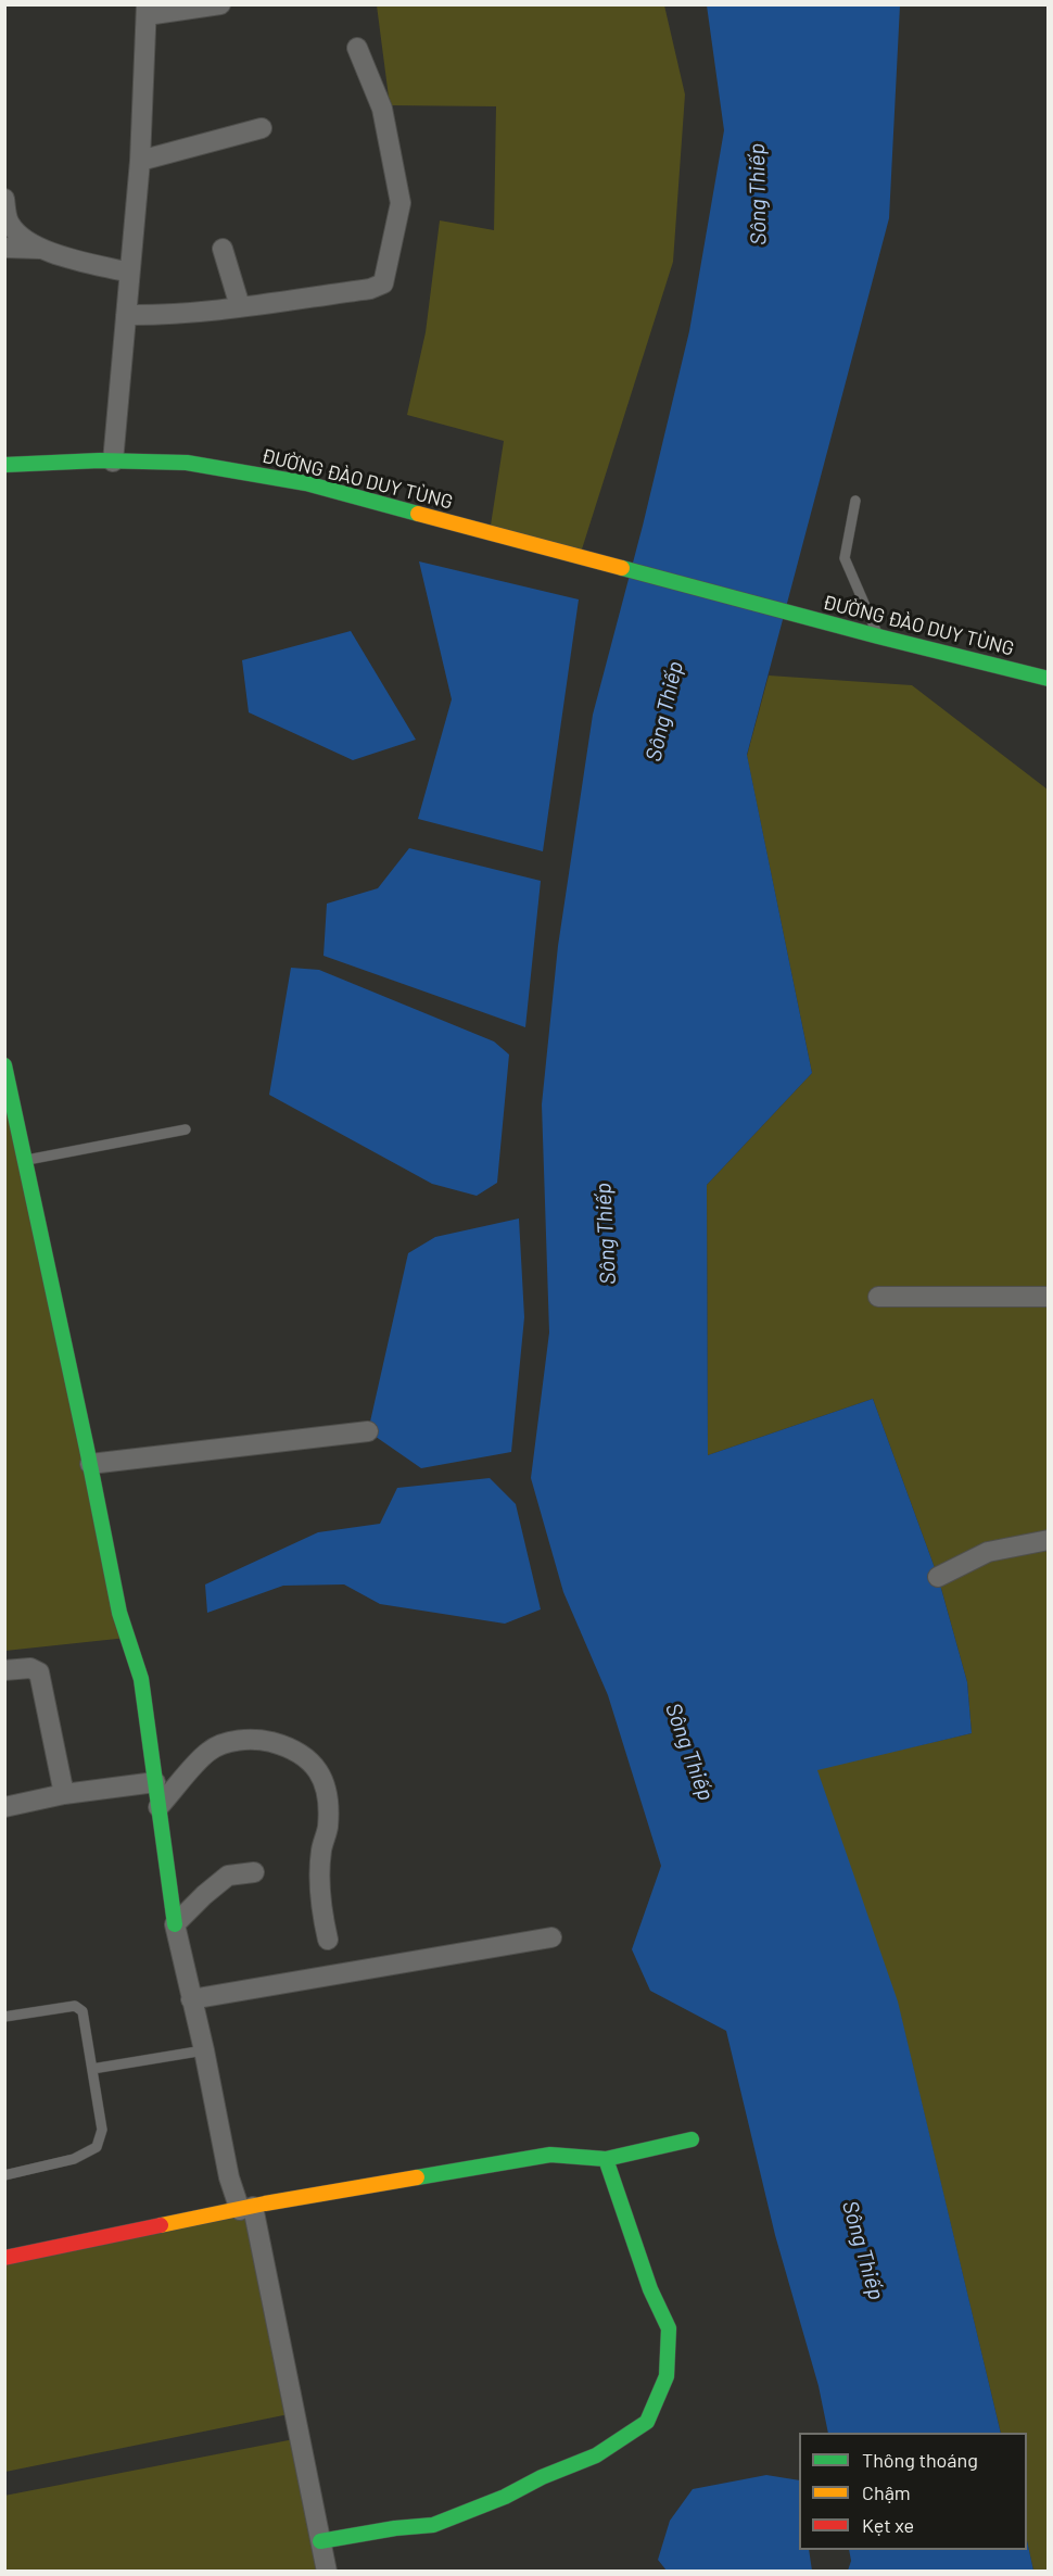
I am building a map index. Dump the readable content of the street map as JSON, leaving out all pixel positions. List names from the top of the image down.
{
  "streets": {
    "street": ["ĐƯỜNG ĐÀO DUY TÙNG"]
  },
  "water": ["Sông Thiếp"],
  "legend": ["Thông thoáng", "Chậm", "Kẹt xe"]
}
